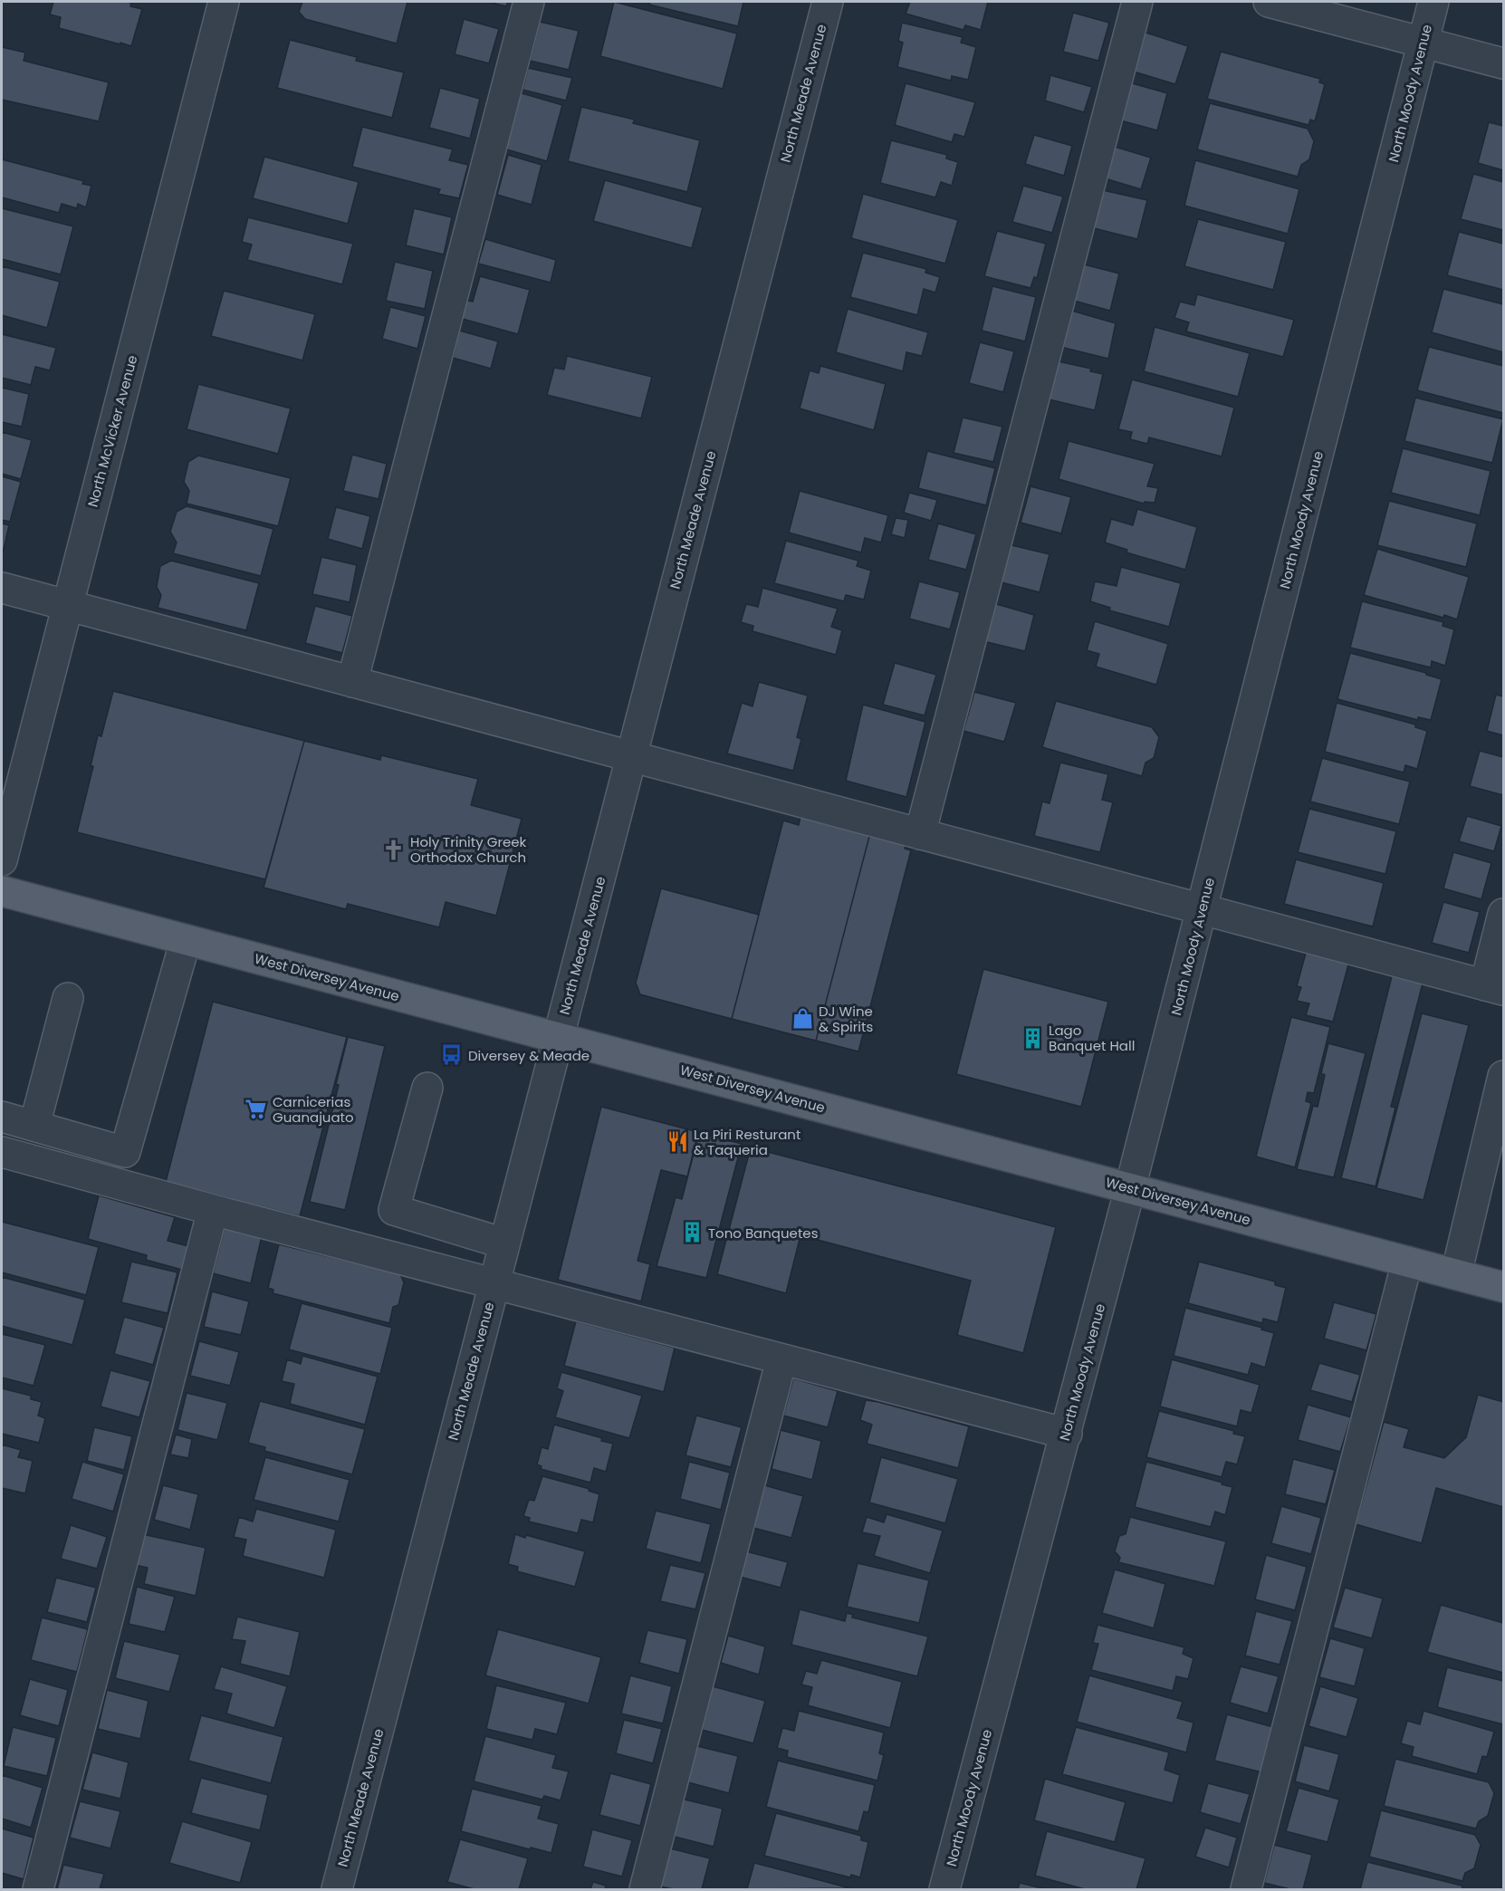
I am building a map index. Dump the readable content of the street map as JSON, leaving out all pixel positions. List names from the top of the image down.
{
  "streets": {
    "main road": ["West Diversey Avenue"],
    "street": ["North Meade Avenue", "North Moody Avenue", "North McVicker Avenue"]
  },
  "crossings": [
    ["North Meade Avenue", "West Diversey Avenue"],
    ["North Moody Avenue", "West Diversey Avenue"]
  ],
  "places": {
    "church": ["Holy Trinity Greek Orthodox Church"],
    "shop": ["DJ Wine & Spirits"],
    "building": ["Lago Banquet Hall", "Tono Banquetes"],
    "bus stop": ["Diversey & Meade"],
    "supermarket": ["Carnicerias Guanajuato"],
    "restaurant": ["La Piri Resturant & Taqueria"]
  }
}
